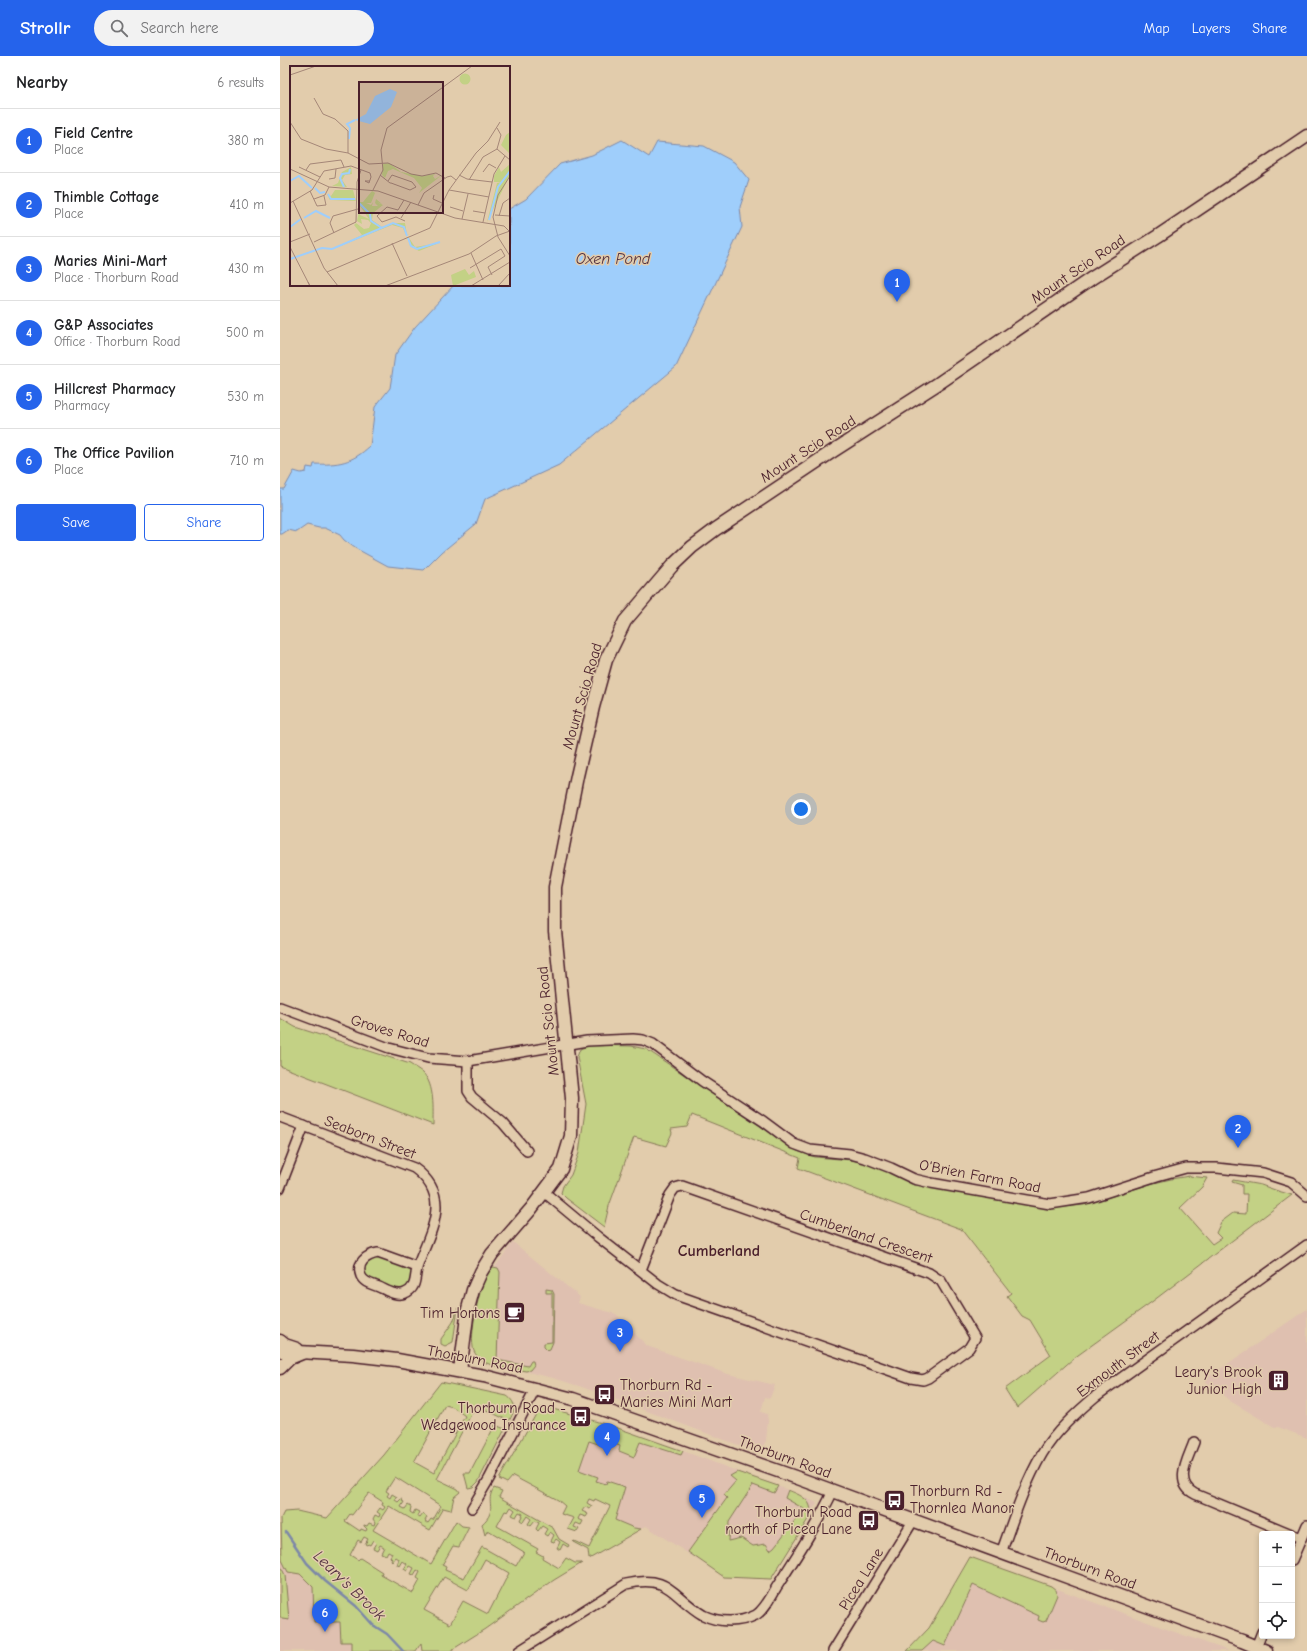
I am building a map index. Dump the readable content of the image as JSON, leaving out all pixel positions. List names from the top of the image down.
{
  "streets": {
    "street": [
      "Mount Scio Road",
      "Groves Road",
      "Seaborn Street",
      "O'Brien Farm Road",
      "Cumberland Crescent",
      "Thorburn Road",
      "Exmouth Street",
      "Picea Lane"
    ]
  },
  "crossings": [
    ["Mount Scio Road", "Groves Road"],
    ["Mount Scio Road", "O'Brien Farm Road"],
    ["Mount Scio Road", "Cumberland Crescent"],
    ["Mount Scio Road", "Thorburn Road"],
    ["Groves Road", "O'Brien Farm Road"],
    ["Thorburn Road", "Exmouth Street"],
    ["Thorburn Road", "Picea Lane"]
  ],
  "districts": ["Cumberland"],
  "water": ["Oxen Pond", "Leary's Brook"],
  "places": {
    "cafe": ["Tim Hortons"],
    "building": ["Leary's Brook Junior High"],
    "bus stop": [
      "Thorburn Rd - Maries Mini Mart",
      "Thorburn Road - Wedgewood Insurance",
      "Thorburn Rd - Thornlea Manor",
      "Thorburn Road north of Picea Lane"
    ]
  },
  "page": {
    "header": "Strollr",
    "search": "Search here",
    "nav": ["Map", "Layers", "Share"],
    "heading": ["Nearby", "6 results"],
    "list": [
      {
        "mark": "1",
        "name": "Field Centre",
        "note": "Place",
        "value": "380 m"
      },
      {
        "mark": "2",
        "name": "Thimble Cottage",
        "note": "Place",
        "value": "410 m"
      },
      {
        "mark": "3",
        "name": "Maries Mini-Mart",
        "note": "Place · Thorburn Road",
        "value": "430 m"
      },
      {
        "mark": "4",
        "name": "G&P Associates",
        "note": "Office · Thorburn Road",
        "value": "500 m"
      },
      {
        "mark": "5",
        "name": "Hillcrest Pharmacy",
        "note": "Pharmacy",
        "value": "530 m"
      },
      {
        "mark": "6",
        "name": "The Office Pavilion",
        "note": "Place",
        "value": "710 m"
      }
    ],
    "pins": [
      "1",
      "2",
      "3",
      "4",
      "5",
      "6"
    ],
    "buttons": ["Save", "Share"],
    "map_buttons": ["+", "−"]
  }
}
